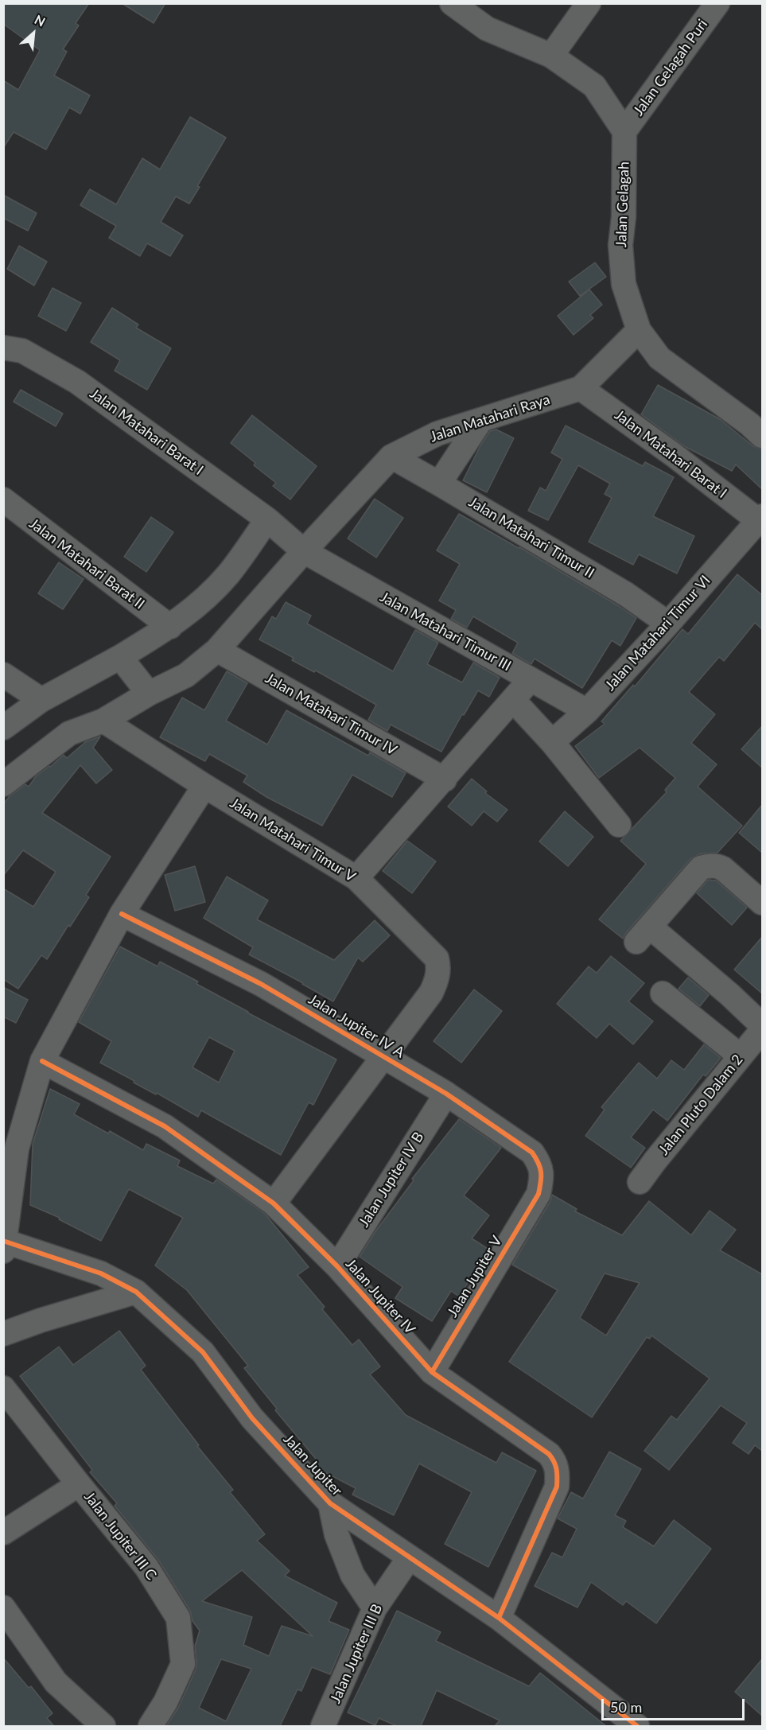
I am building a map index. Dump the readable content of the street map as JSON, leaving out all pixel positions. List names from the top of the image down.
{
  "streets": {
    "street": [
      "Jalan Gelagah Puri",
      "Jalan Gelagah",
      "Jalan Matahari Raya",
      "Jalan Matahari Barat I",
      "Jalan Matahari Timur II",
      "Jalan Matahari Barat II",
      "Jalan Matahari Timur III",
      "Jalan Matahari Timur VI",
      "Jalan Matahari Timur IV",
      "Jalan Matahari Timur V",
      "Jalan Jupiter IV A",
      "Jalan Pluto Dalam 2",
      "Jalan Jupiter IV B",
      "Jalan Jupiter V",
      "Jalan Jupiter IV",
      "Jalan Jupiter",
      "Jalan Jupiter III C",
      "Jalan Jupiter III B"
    ]
  },
  "crossings": [
    ["Jalan Gelagah Puri", "Jalan Gelagah"],
    ["Jalan Gelagah", "Jalan Matahari Raya"],
    ["Jalan Matahari Raya", "Jalan Matahari Barat I"],
    ["Jalan Matahari Raya", "Jalan Matahari Timur II"],
    ["Jalan Matahari Raya", "Jalan Matahari Timur III"],
    ["Jalan Matahari Raya", "Jalan Matahari Timur IV"],
    ["Jalan Matahari Raya", "Jalan Matahari Timur V"],
    ["Jalan Matahari Barat I", "Jalan Matahari Timur VI"],
    ["Jalan Matahari Timur II", "Jalan Matahari Timur VI"],
    ["Jalan Matahari Timur III", "Jalan Matahari Timur VI"],
    ["Jalan Matahari Timur V", "Jalan Jupiter IV A"],
    ["Jalan Matahari Timur V", "Jalan Jupiter IV"],
    ["Jalan Jupiter IV A", "Jalan Jupiter IV B"],
    ["Jalan Jupiter IV A", "Jalan Jupiter V"],
    ["Jalan Jupiter IV B", "Jalan Jupiter IV"],
    ["Jalan Jupiter V", "Jalan Jupiter IV"],
    ["Jalan Jupiter IV", "Jalan Jupiter"],
    ["Jalan Jupiter", "Jalan Jupiter III B"]
  ],
  "scale_bar": "50 m",
  "north": "top right"
}
